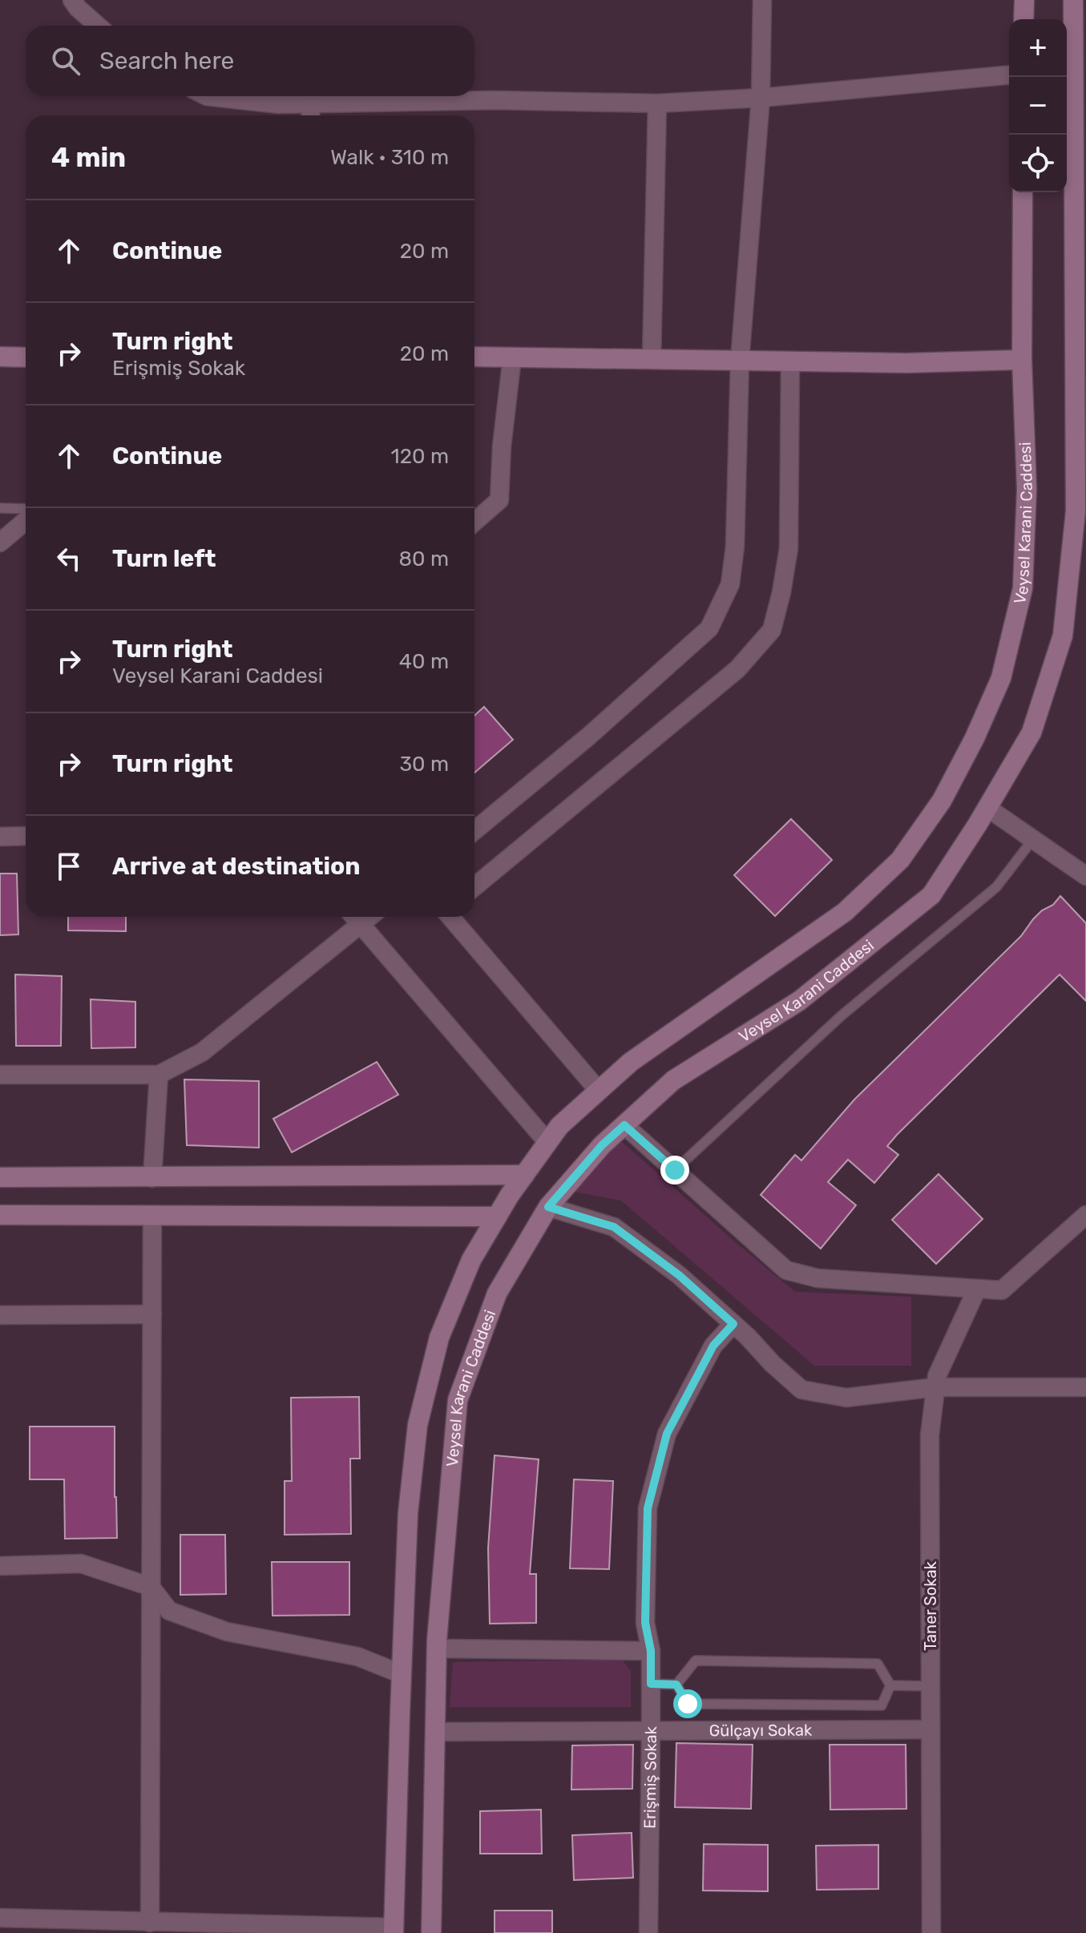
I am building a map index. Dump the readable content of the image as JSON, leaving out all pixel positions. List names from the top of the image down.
{
  "streets": {
    "main road": ["Veysel Karani Caddesi"],
    "street": ["Taner Sokak", "Gülçayı Sokak", "Erişmiş Sokak"]
  },
  "crossings": [
    ["Veysel Karani Caddesi", "Gülçayı Sokak"],
    ["Taner Sokak", "Gülçayı Sokak"],
    ["Gülçayı Sokak", "Erişmiş Sokak"]
  ],
  "page": {
    "map_buttons": ["+", "−"],
    "search": "Search here",
    "heading": ["4 min", "Walk · 310 m"],
    "list": [
      ["Continue", "20 m"],
      ["Turn right", "Erişmiş Sokak", "20 m"],
      ["Continue", "120 m"],
      ["Turn left", "80 m"],
      ["Turn right", "Veysel Karani Caddesi", "40 m"],
      ["Turn right", "30 m"],
      "Arrive at destination"
    ]
  }
}
